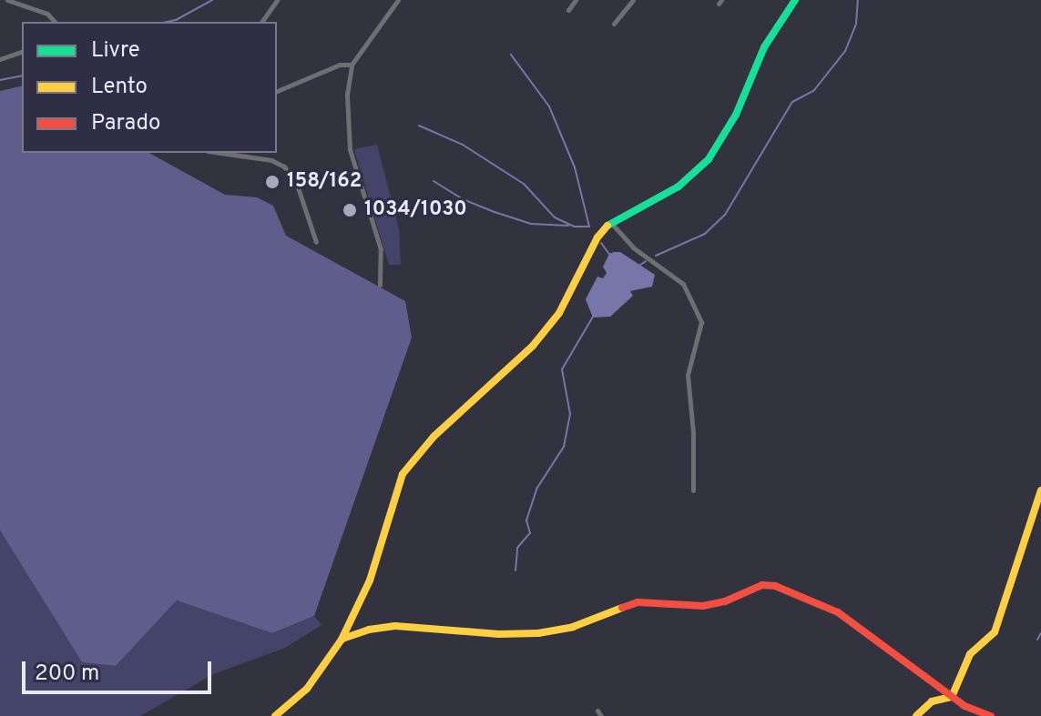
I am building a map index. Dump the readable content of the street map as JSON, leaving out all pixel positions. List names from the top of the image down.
{
  "places": ["158/162", "1034/1030"],
  "legend": ["Livre", "Lento", "Parado"],
  "scale_bar": "200 m"
}
